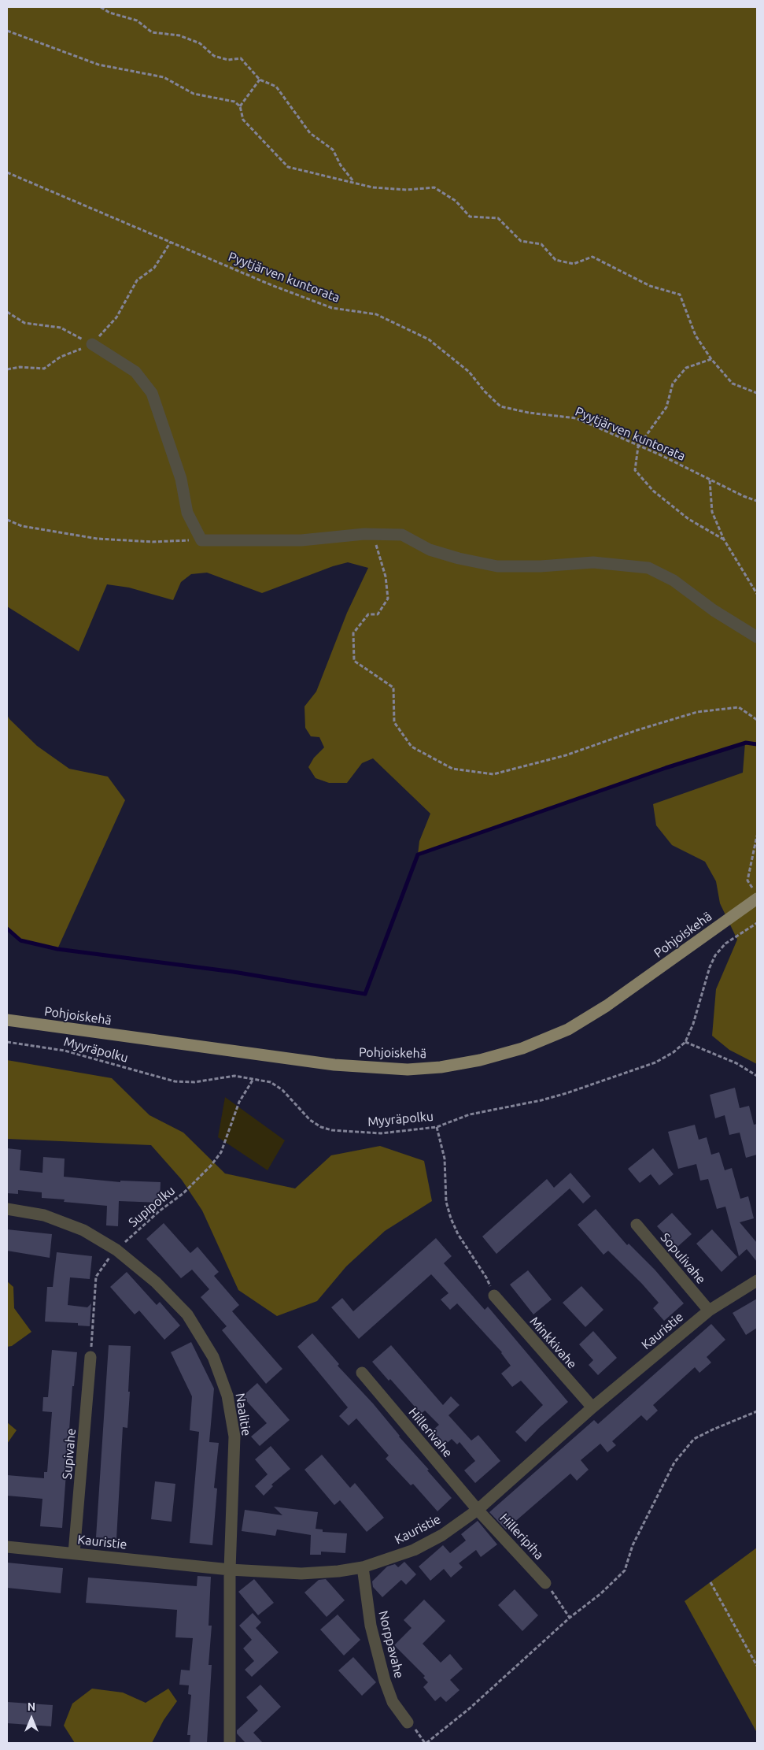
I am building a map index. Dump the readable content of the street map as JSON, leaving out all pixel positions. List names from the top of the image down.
{
  "streets": {
    "main road": ["Pohjoiskehä"],
    "street": [
      "Sopulivahe",
      "Kauristie",
      "Minkkivahe",
      "Naalitie",
      "Hillerivahe",
      "Supivahe",
      "Hilleripiha",
      "Norppavahe"
    ],
    "path": ["Pyytjärven kuntorata", "Myyräpolku", "Supipolku"]
  },
  "crossings": [
    ["Myyräpolku", "Supipolku"],
    ["Supipolku", "Naalitie"],
    ["Supipolku", "Supivahe"],
    ["Sopulivahe", "Kauristie"],
    ["Kauristie", "Minkkivahe"],
    ["Kauristie", "Naalitie"],
    ["Kauristie", "Hillerivahe"],
    ["Kauristie", "Supivahe"],
    ["Kauristie", "Hilleripiha"],
    ["Kauristie", "Norppavahe"],
    ["Hillerivahe", "Hilleripiha"]
  ],
  "north": "top"
}
